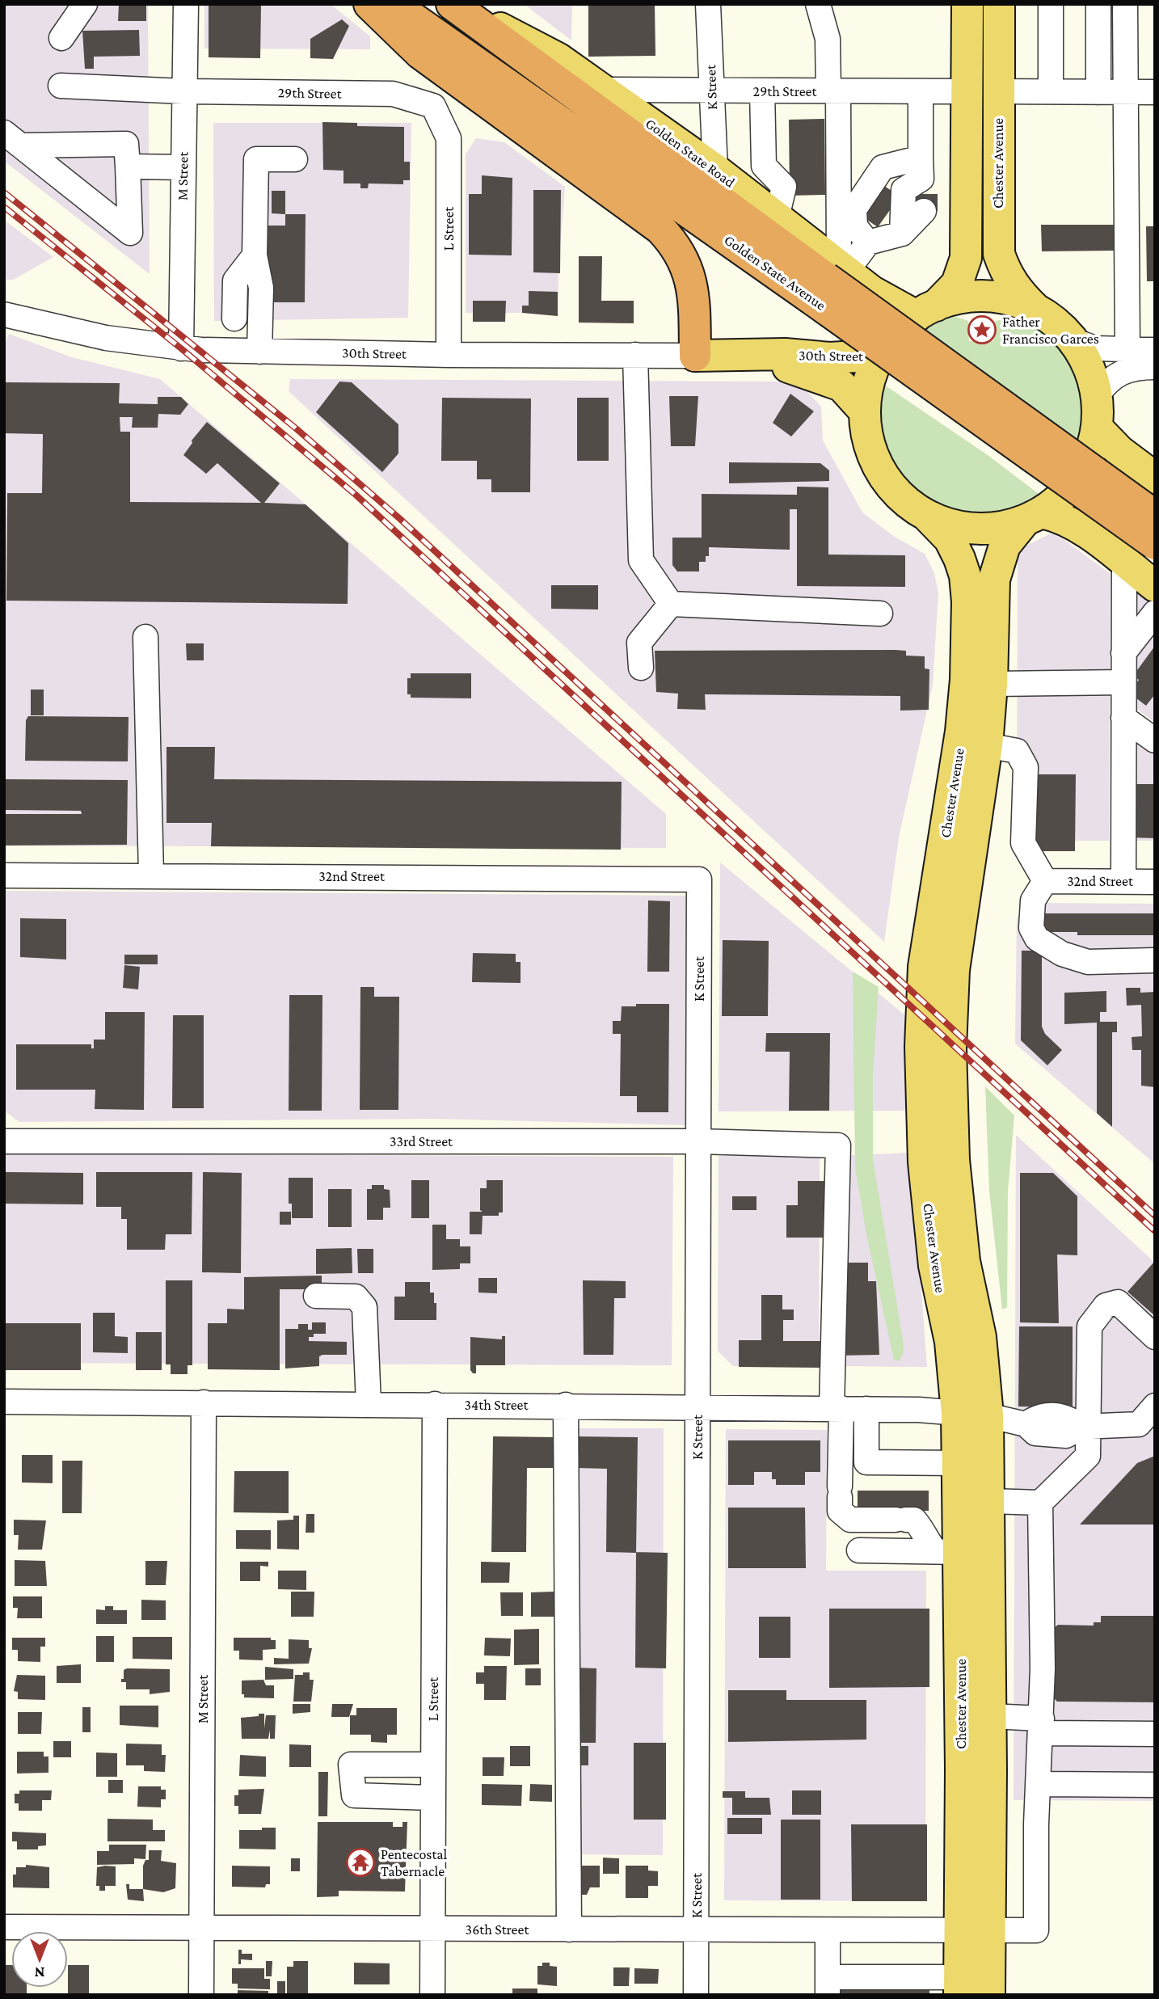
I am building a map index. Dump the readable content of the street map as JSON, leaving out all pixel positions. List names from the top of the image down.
{
  "streets": {
    "highway": ["Golden State Avenue"],
    "main road": ["Golden State Road", "Chester Avenue", "30th Street"],
    "street": [
      "K Street",
      "29th Street",
      "M Street",
      "L Street",
      "32nd Street",
      "33rd Street",
      "34th Street",
      "36th Street"
    ]
  },
  "crossings": [
    ["K Street", "29th Street"],
    ["K Street", "Golden State Road"],
    ["K Street", "32nd Street"],
    ["K Street", "33rd Street"],
    ["K Street", "34th Street"],
    ["K Street", "36th Street"],
    ["29th Street", "Golden State Road"],
    ["29th Street", "M Street"],
    ["29th Street", "L Street"],
    ["Golden State Road", "Golden State Avenue"],
    ["Chester Avenue", "34th Street"],
    ["Chester Avenue", "36th Street"],
    ["M Street", "30th Street"],
    ["M Street", "34th Street"],
    ["M Street", "36th Street"],
    ["L Street", "30th Street"],
    ["L Street", "34th Street"],
    ["L Street", "36th Street"],
    ["33rd Street", "34th Street"]
  ],
  "places": {
    "place": ["Father Francisco Garces"],
    "temple": ["Pentecostal Tabernacle"]
  },
  "north": "bottom"
}
